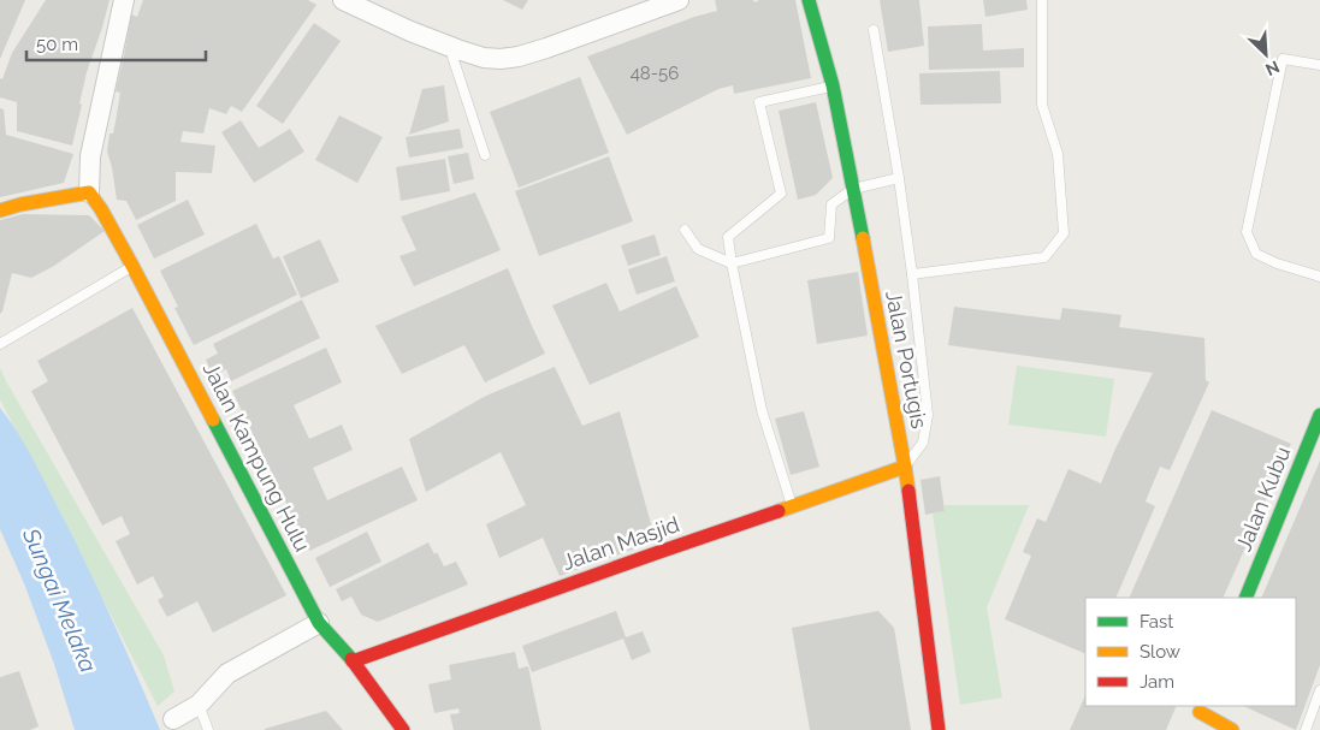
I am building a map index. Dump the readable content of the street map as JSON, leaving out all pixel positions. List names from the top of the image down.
{
  "streets": {
    "street": [
      "Jalan Portugis",
      "Jalan Kampung Hulu",
      "Jalan Kubu",
      "Jalan Masjid"
    ]
  },
  "crossings": [
    ["Jalan Portugis", "Jalan Masjid"],
    ["Jalan Kampung Hulu", "Jalan Masjid"]
  ],
  "water": ["Sungai Melaka"],
  "house_numbers": ["48-56"],
  "legend": ["Fast", "Slow", "Jam"],
  "scale_bar": "50 m",
  "north": "bottom right"
}
